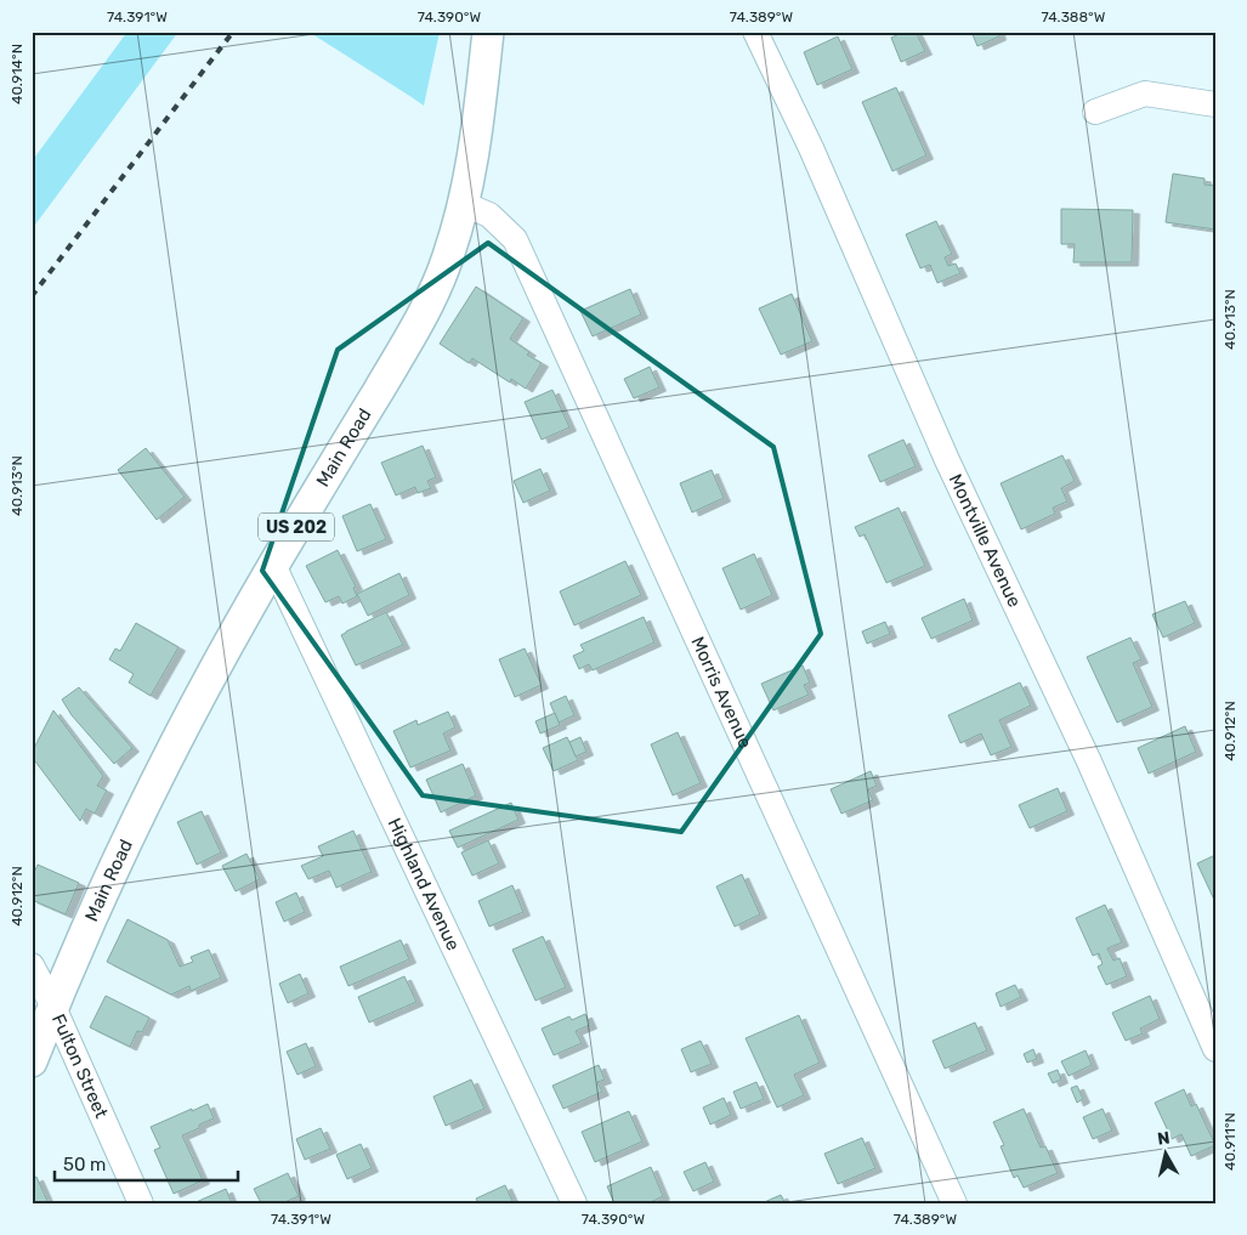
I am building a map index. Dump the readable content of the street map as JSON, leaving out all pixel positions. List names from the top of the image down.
{
  "streets": {
    "main road": ["Main Road", "US 202"],
    "street": [
      "Montville Avenue",
      "Morris Avenue",
      "Highland Avenue",
      "Fulton Street"
    ]
  },
  "crossings": [
    ["Main Road", "US 202"],
    ["Main Road", "Morris Avenue"],
    ["Main Road", "Highland Avenue"],
    ["Main Road", "Fulton Street"],
    ["US 202", "Fulton Street"]
  ],
  "scale_bar": "50 m",
  "north": "top",
  "coordinates": [
    "74.391°W",
    "74.390°W",
    "74.389°W",
    "74.388°W",
    "40.914°N",
    "40.913°N",
    "40.912°N",
    "40.911°N"
  ]
}
